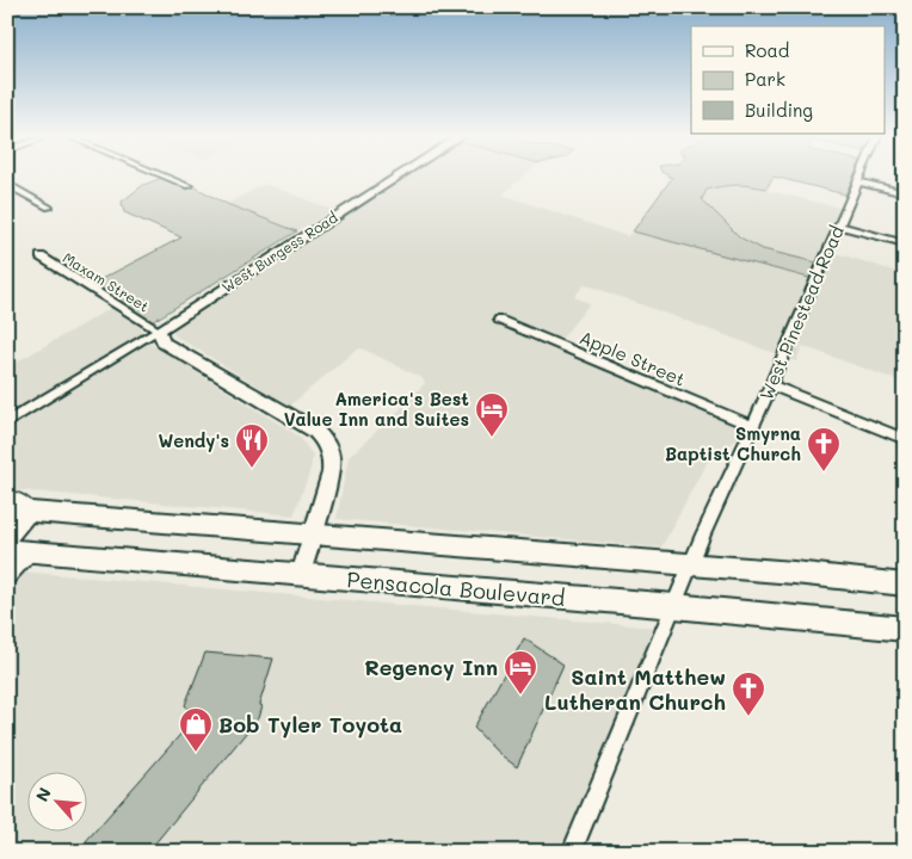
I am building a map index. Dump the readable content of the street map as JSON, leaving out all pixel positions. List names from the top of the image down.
{
  "streets": {
    "main road": ["West Burgess Road", "Pensacola Boulevard"],
    "street": ["Maxam Street", "West Pinestead Road", "Apple Street"]
  },
  "crossings": [
    ["West Burgess Road", "Maxam Street"],
    ["West Pinestead Road", "Apple Street"],
    ["West Pinestead Road", "Pensacola Boulevard"]
  ],
  "places": {
    "hotel": ["America's Best Value Inn and Suites", "Regency Inn"],
    "restaurant": ["Wendy's"],
    "church": ["Smyrna Baptist Church", "Saint Matthew Lutheran Church"],
    "shop": ["Bob Tyler Toyota"]
  },
  "legend": ["Road", "Park", "Building"],
  "north": "top left"
}
